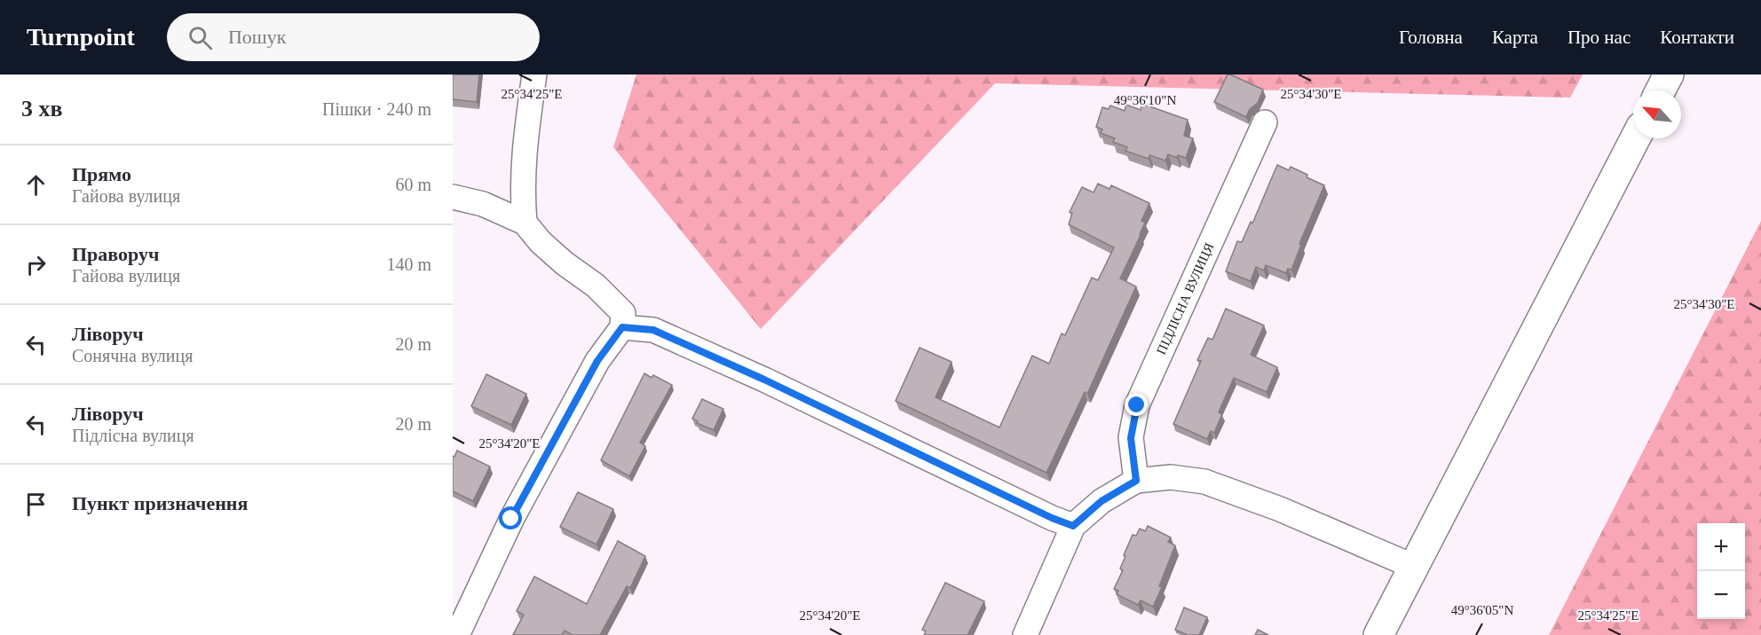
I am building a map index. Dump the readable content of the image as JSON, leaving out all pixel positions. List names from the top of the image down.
{
  "streets": {
    "street": ["ПІДЛІСНА ВУЛИЦЯ"]
  },
  "north": "top left",
  "page": {
    "header": "Turnpoint",
    "search": "Пошук",
    "nav": [
      "Головна",
      "Карта",
      "Про нас",
      "Контакти"
    ],
    "heading": ["3 хв", "Пішки · 240 m"],
    "list": [
      ["Прямо", "Гайова вулиця", "60 m"],
      ["Праворуч", "Гайова вулиця", "140 m"],
      ["Ліворуч", "Сонячна вулиця", "20 m"],
      ["Ліворуч", "Підлісна вулиця", "20 m"],
      "Пункт призначення"
    ],
    "map_buttons": ["+", "−"]
  },
  "coordinates": [
    "25°34'25\"E",
    "25°34'30\"E",
    "49°36'10\"N",
    "25°34'20\"E",
    "49°36'05\"N"
  ]
}
